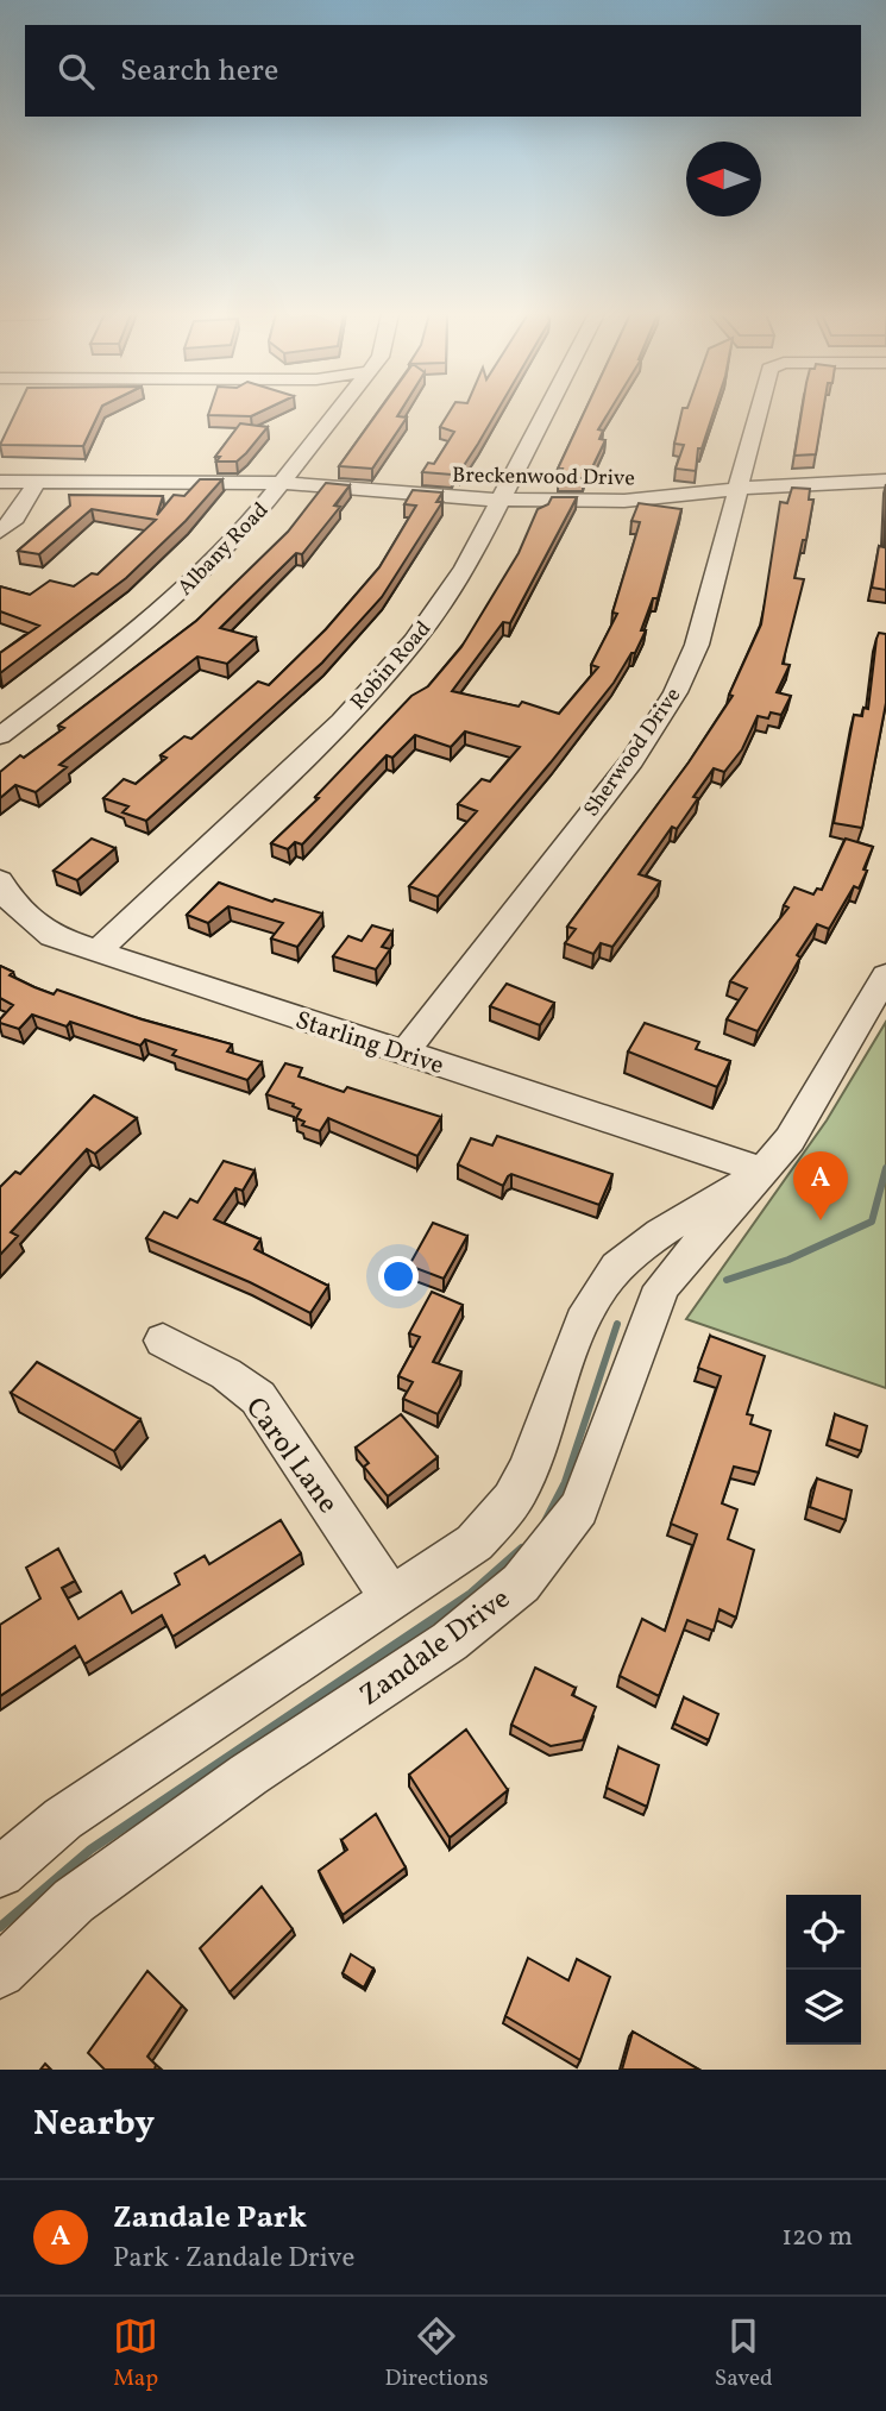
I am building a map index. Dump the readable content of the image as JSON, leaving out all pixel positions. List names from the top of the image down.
{
  "streets": {
    "street": [
      "Breckenwood Drive",
      "Albany Road",
      "Robin Road",
      "Sherwood Drive",
      "Starling Drive",
      "Carol Lane",
      "Zandale Drive"
    ]
  },
  "crossings": [
    ["Breckenwood Drive", "Albany Road"],
    ["Breckenwood Drive", "Robin Road"],
    ["Breckenwood Drive", "Sherwood Drive"],
    ["Robin Road", "Starling Drive"],
    ["Sherwood Drive", "Starling Drive"],
    ["Starling Drive", "Zandale Drive"],
    ["Carol Lane", "Zandale Drive"]
  ],
  "north": "left",
  "page": {
    "search": "Search here",
    "pins": "A",
    "heading": "Nearby",
    "list": [
      {
        "mark": "A",
        "name": "Zandale Park",
        "note": "Park · Zandale Drive",
        "value": "120 m"
      }
    ],
    "nav": ["Map", "Directions", "Saved"]
  }
}
